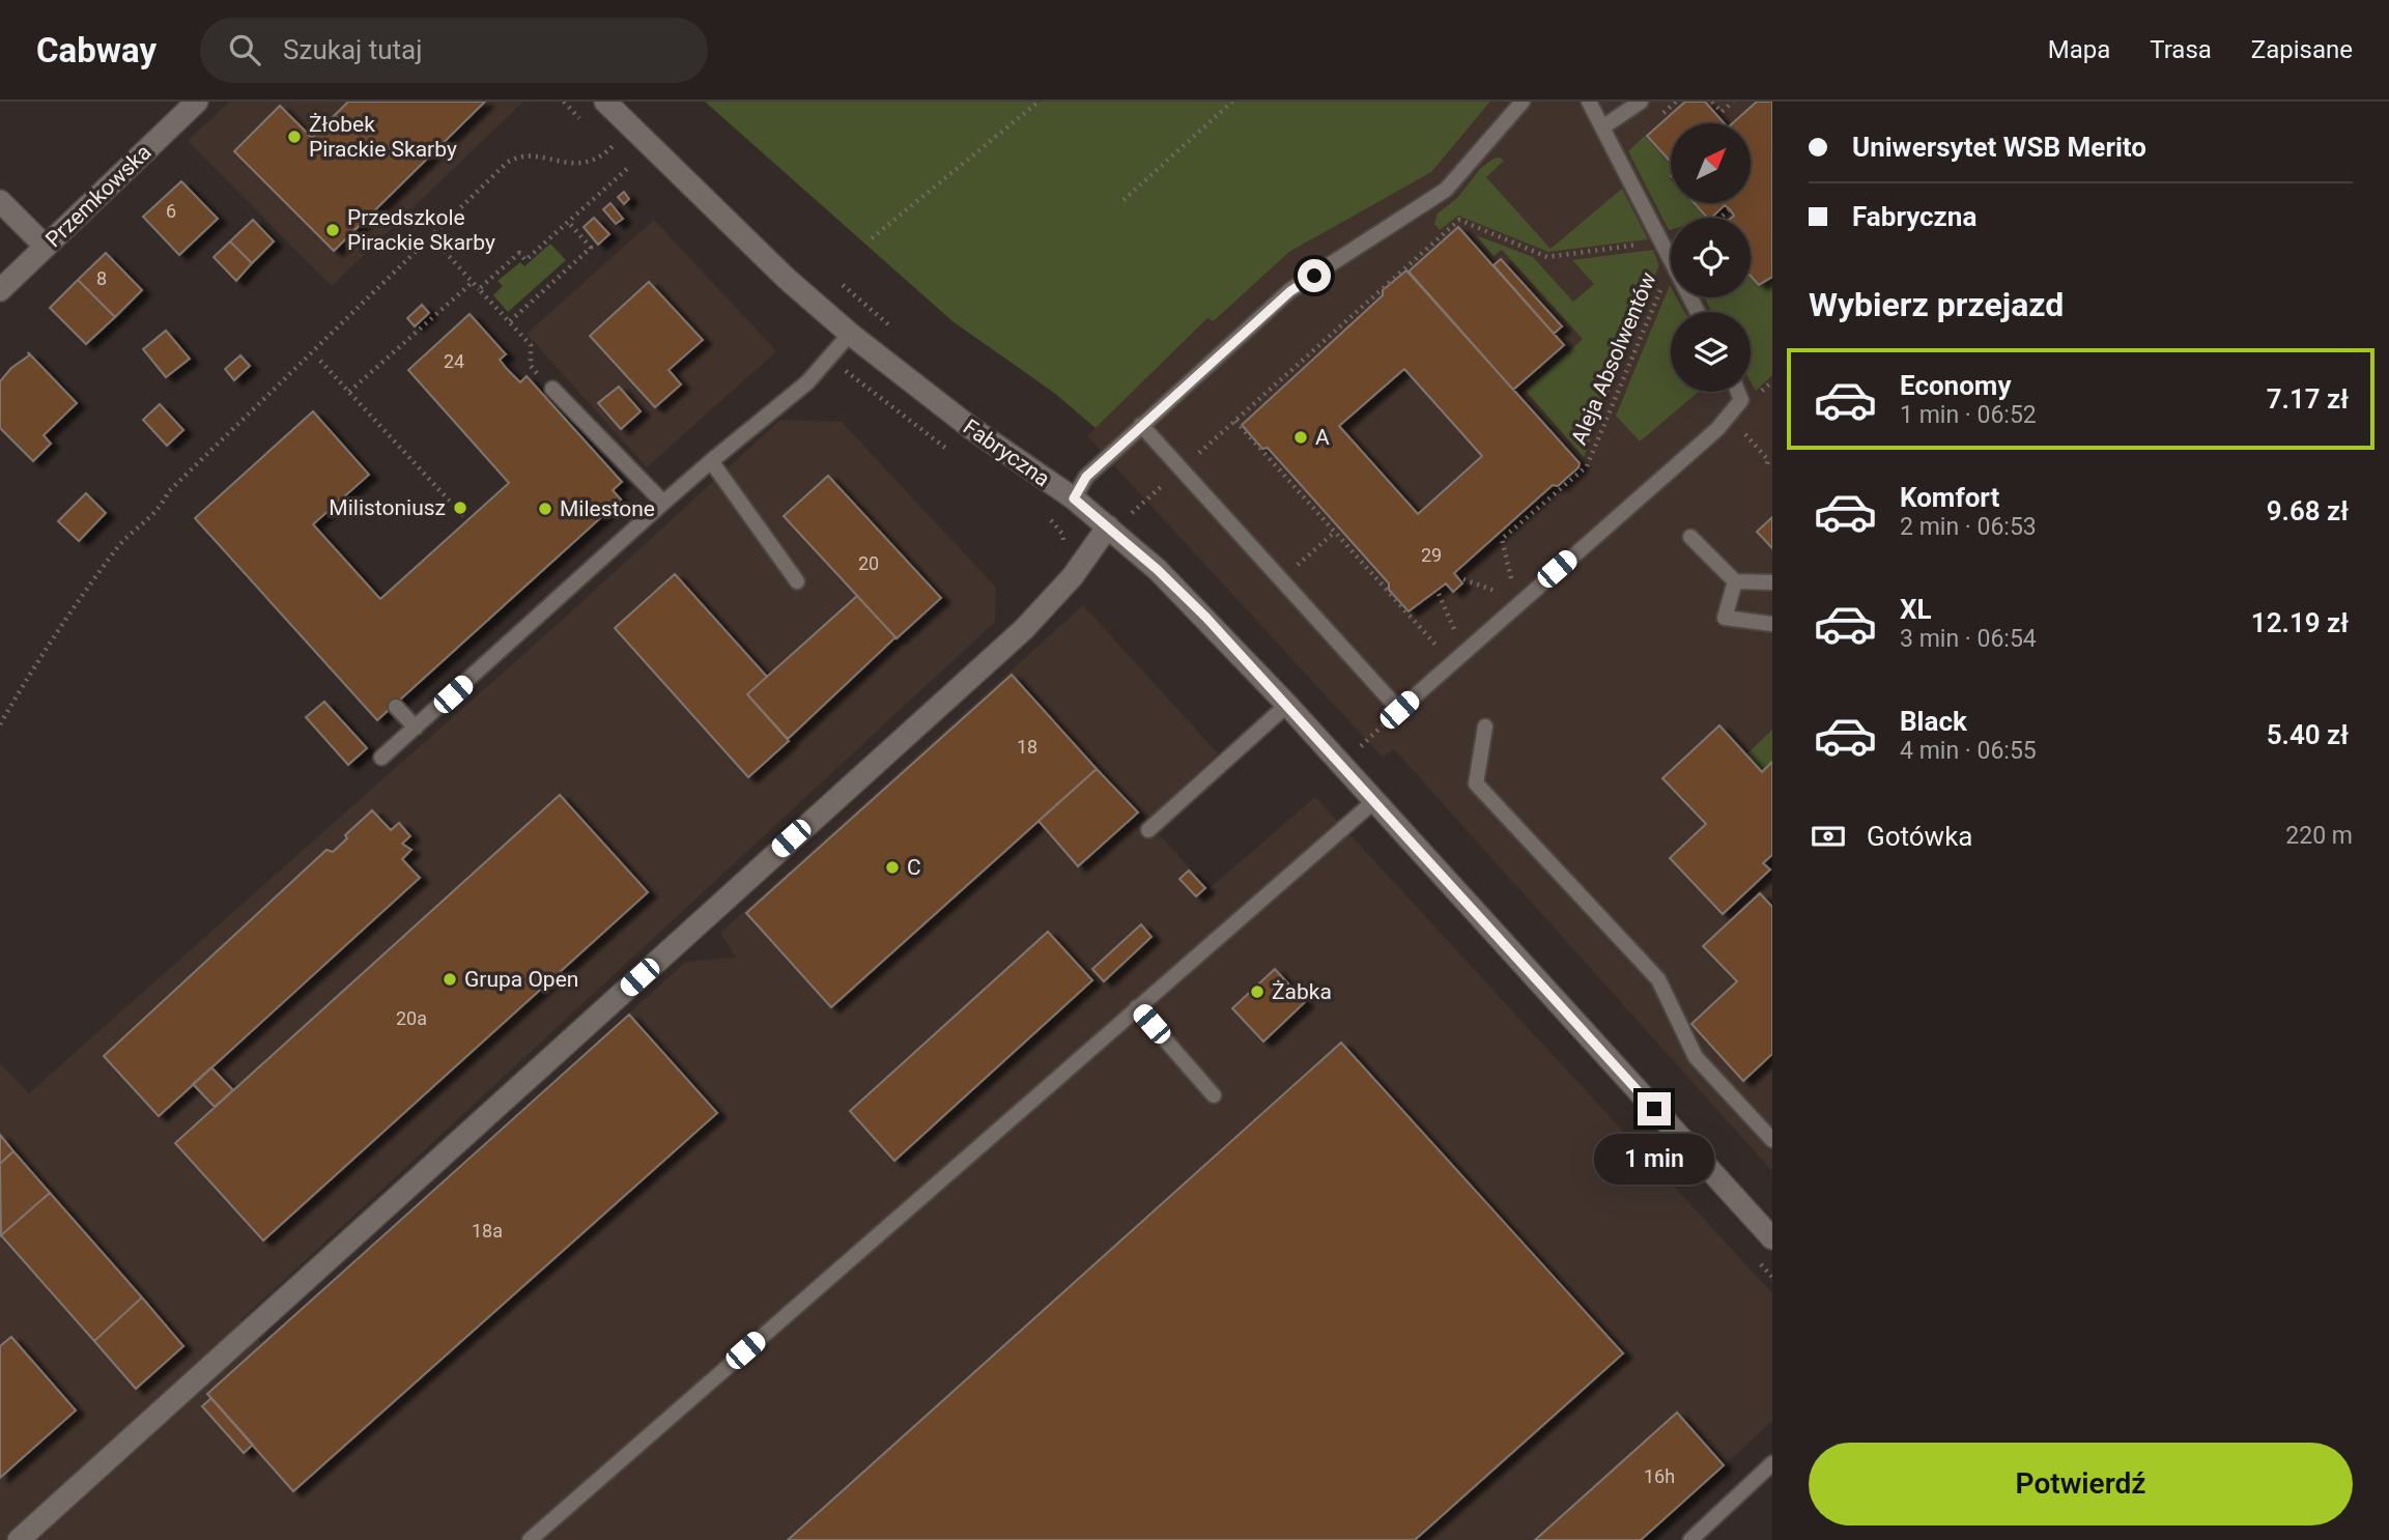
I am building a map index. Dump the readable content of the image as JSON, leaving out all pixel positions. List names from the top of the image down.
{
  "streets": {
    "street": ["Przemkowska", "Fabryczna"],
    "path": ["Aleja Absolwentów"]
  },
  "places": [
    "Żłobek Pirackie Skarby",
    "Przedszkole Pirackie Skarby",
    "A",
    "Milistoniusz",
    "Milestone",
    "C",
    "Grupa Open",
    "Żabka"
  ],
  "house_numbers": [
    "6",
    "8",
    "24",
    "29",
    "20",
    "18",
    "20a",
    "18a",
    "16h"
  ],
  "north": "top right",
  "page": {
    "header": "Cabway",
    "search": "Szukaj tutaj",
    "nav": ["Mapa", "Trasa", "Zapisane"],
    "banner": ["Uniwersytet WSB Merito", "Fabryczna"],
    "heading": "Wybierz przejazd",
    "list": [
      {
        "name": "Economy",
        "note": "1 min · 06:52",
        "value": "7.17 zł"
      },
      {
        "name": "Komfort",
        "note": "2 min · 06:53",
        "value": "9.68 zł"
      },
      {
        "name": "XL",
        "note": "3 min · 06:54",
        "value": "12.19 zł"
      },
      {
        "name": "Black",
        "note": "4 min · 06:55",
        "value": "5.40 zł"
      }
    ],
    "pay": ["Gotówka", "220 m"],
    "bubble": "1 min",
    "buttons": "Potwierdź"
  }
}
